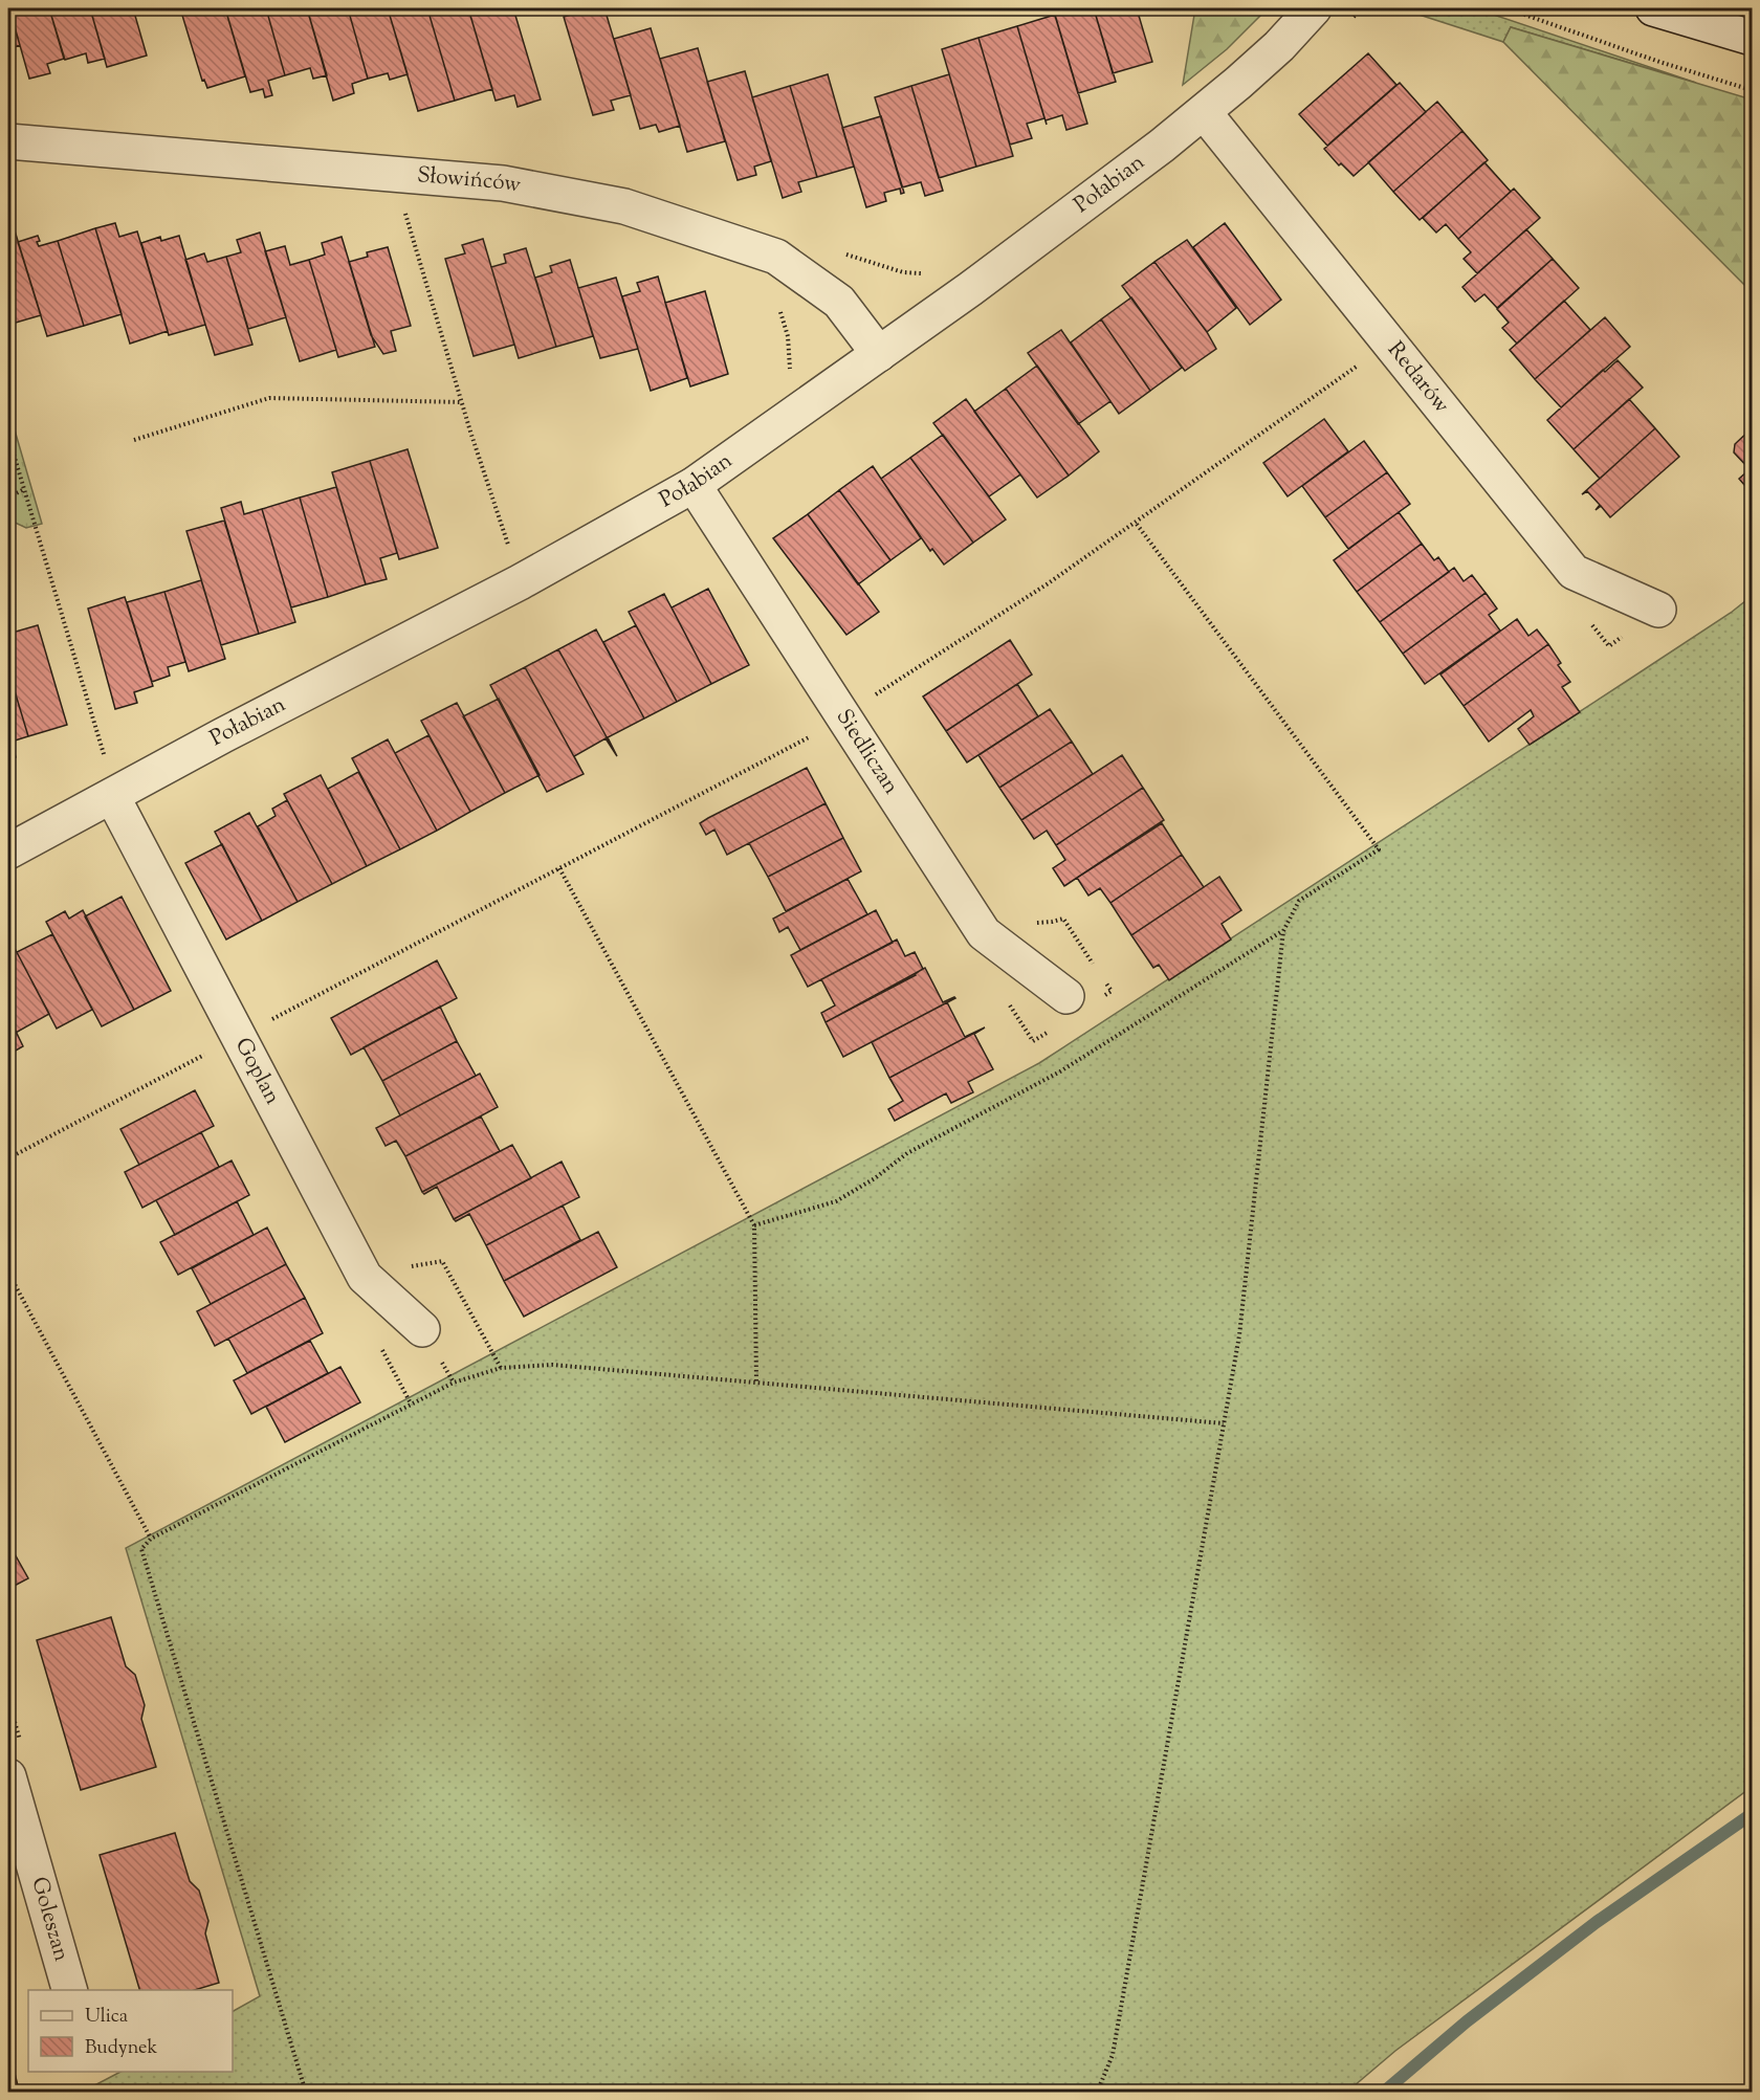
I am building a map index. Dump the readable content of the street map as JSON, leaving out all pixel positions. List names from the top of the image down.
{
  "streets": {
    "street": [
      "Słowińców",
      "Połabian",
      "Redarów",
      "Siedliczan",
      "Goplan",
      "Goleszan"
    ]
  },
  "crossings": [
    ["Słowińców", "Połabian"],
    ["Połabian", "Redarów"],
    ["Połabian", "Siedliczan"],
    ["Połabian", "Goplan"]
  ],
  "legend": ["Ulica", "Budynek"]
}
